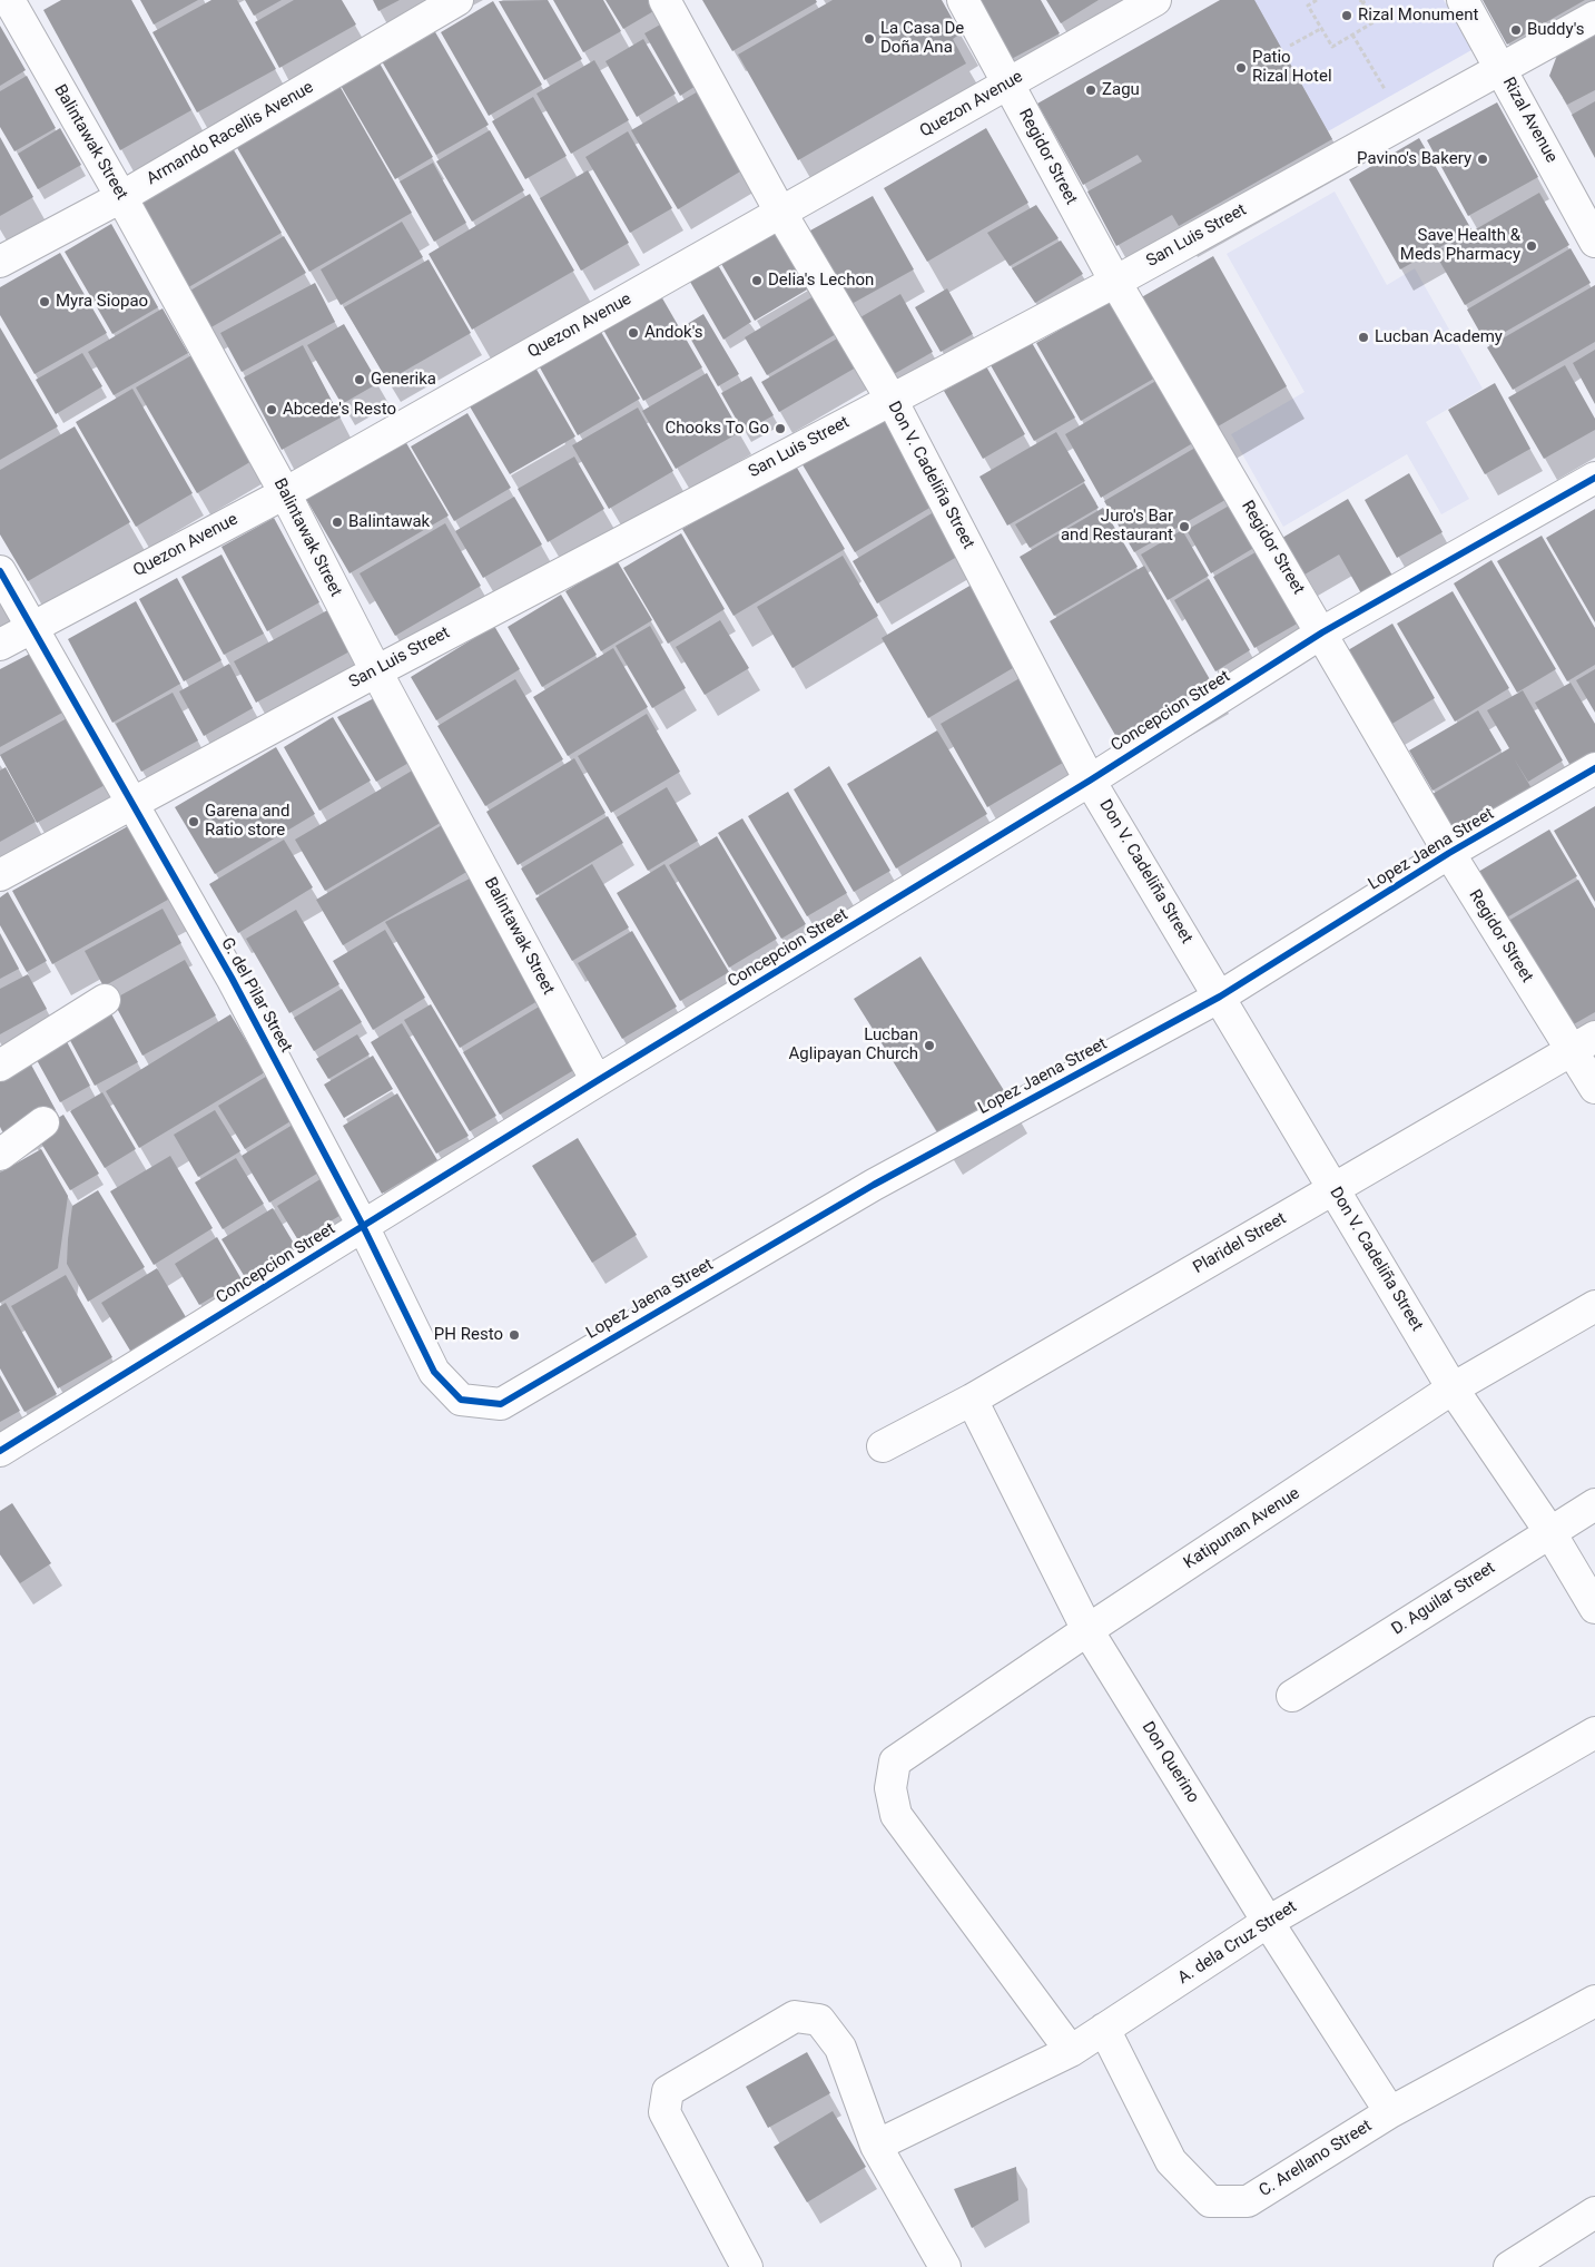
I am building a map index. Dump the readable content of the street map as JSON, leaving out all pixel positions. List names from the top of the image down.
{
  "streets": {
    "street": [
      "Quezon Avenue",
      "Rizal Avenue",
      "Armando Racellis Avenue",
      "Balintawak Street",
      "Regidor Street",
      "San Luis Street",
      "Don V. Cadeliña Street",
      "Concepcion Street",
      "Lopez Jaena Street",
      "G. del Pilar Street",
      "Plaridel Street",
      "Katipunan Avenue",
      "D. Aguilar Street",
      "Don Querino",
      "A. dela Cruz Street",
      "C. Arellano Street"
    ]
  },
  "crossings": [
    ["Quezon Avenue", "Balintawak Street"],
    ["Quezon Avenue", "Regidor Street"],
    ["Quezon Avenue", "Don V. Cadeliña Street"],
    ["Quezon Avenue", "G. del Pilar Street"],
    ["Rizal Avenue", "San Luis Street"],
    ["Armando Racellis Avenue", "Balintawak Street"],
    ["Balintawak Street", "San Luis Street"],
    ["Balintawak Street", "Concepcion Street"],
    ["Regidor Street", "San Luis Street"],
    ["Regidor Street", "Concepcion Street"],
    ["Regidor Street", "Lopez Jaena Street"],
    ["Regidor Street", "Plaridel Street"],
    ["San Luis Street", "Don V. Cadeliña Street"],
    ["San Luis Street", "G. del Pilar Street"],
    ["Don V. Cadeliña Street", "Concepcion Street"],
    ["Don V. Cadeliña Street", "Lopez Jaena Street"],
    ["Don V. Cadeliña Street", "Plaridel Street"],
    ["Don V. Cadeliña Street", "Katipunan Avenue"],
    ["Don V. Cadeliña Street", "D. Aguilar Street"],
    ["Concepcion Street", "G. del Pilar Street"],
    ["Lopez Jaena Street", "G. del Pilar Street"],
    ["Plaridel Street", "Don Querino"],
    ["Katipunan Avenue", "Don Querino"],
    ["Katipunan Avenue", "A. dela Cruz Street"],
    ["Don Querino", "A. dela Cruz Street"],
    ["Don Querino", "C. Arellano Street"],
    ["A. dela Cruz Street", "C. Arellano Street"]
  ],
  "places": [
    "Rizal Monument",
    "Buddy's",
    "La Casa De Doña Ana",
    "Patio Rizal Hotel",
    "Zagu",
    "Pavino's Bakery",
    "Save Health & Meds Pharmacy",
    "Delia's Lechon",
    "Myra Siopao",
    "Andok's",
    "Lucban Academy",
    "Generika",
    "Abcede's Resto",
    "Chooks To Go",
    "Balintawak",
    "Juro's Bar and Restaurant",
    "Garena and Ratio store",
    "Lucban Aglipayan Church",
    "PH Resto"
  ]
}
